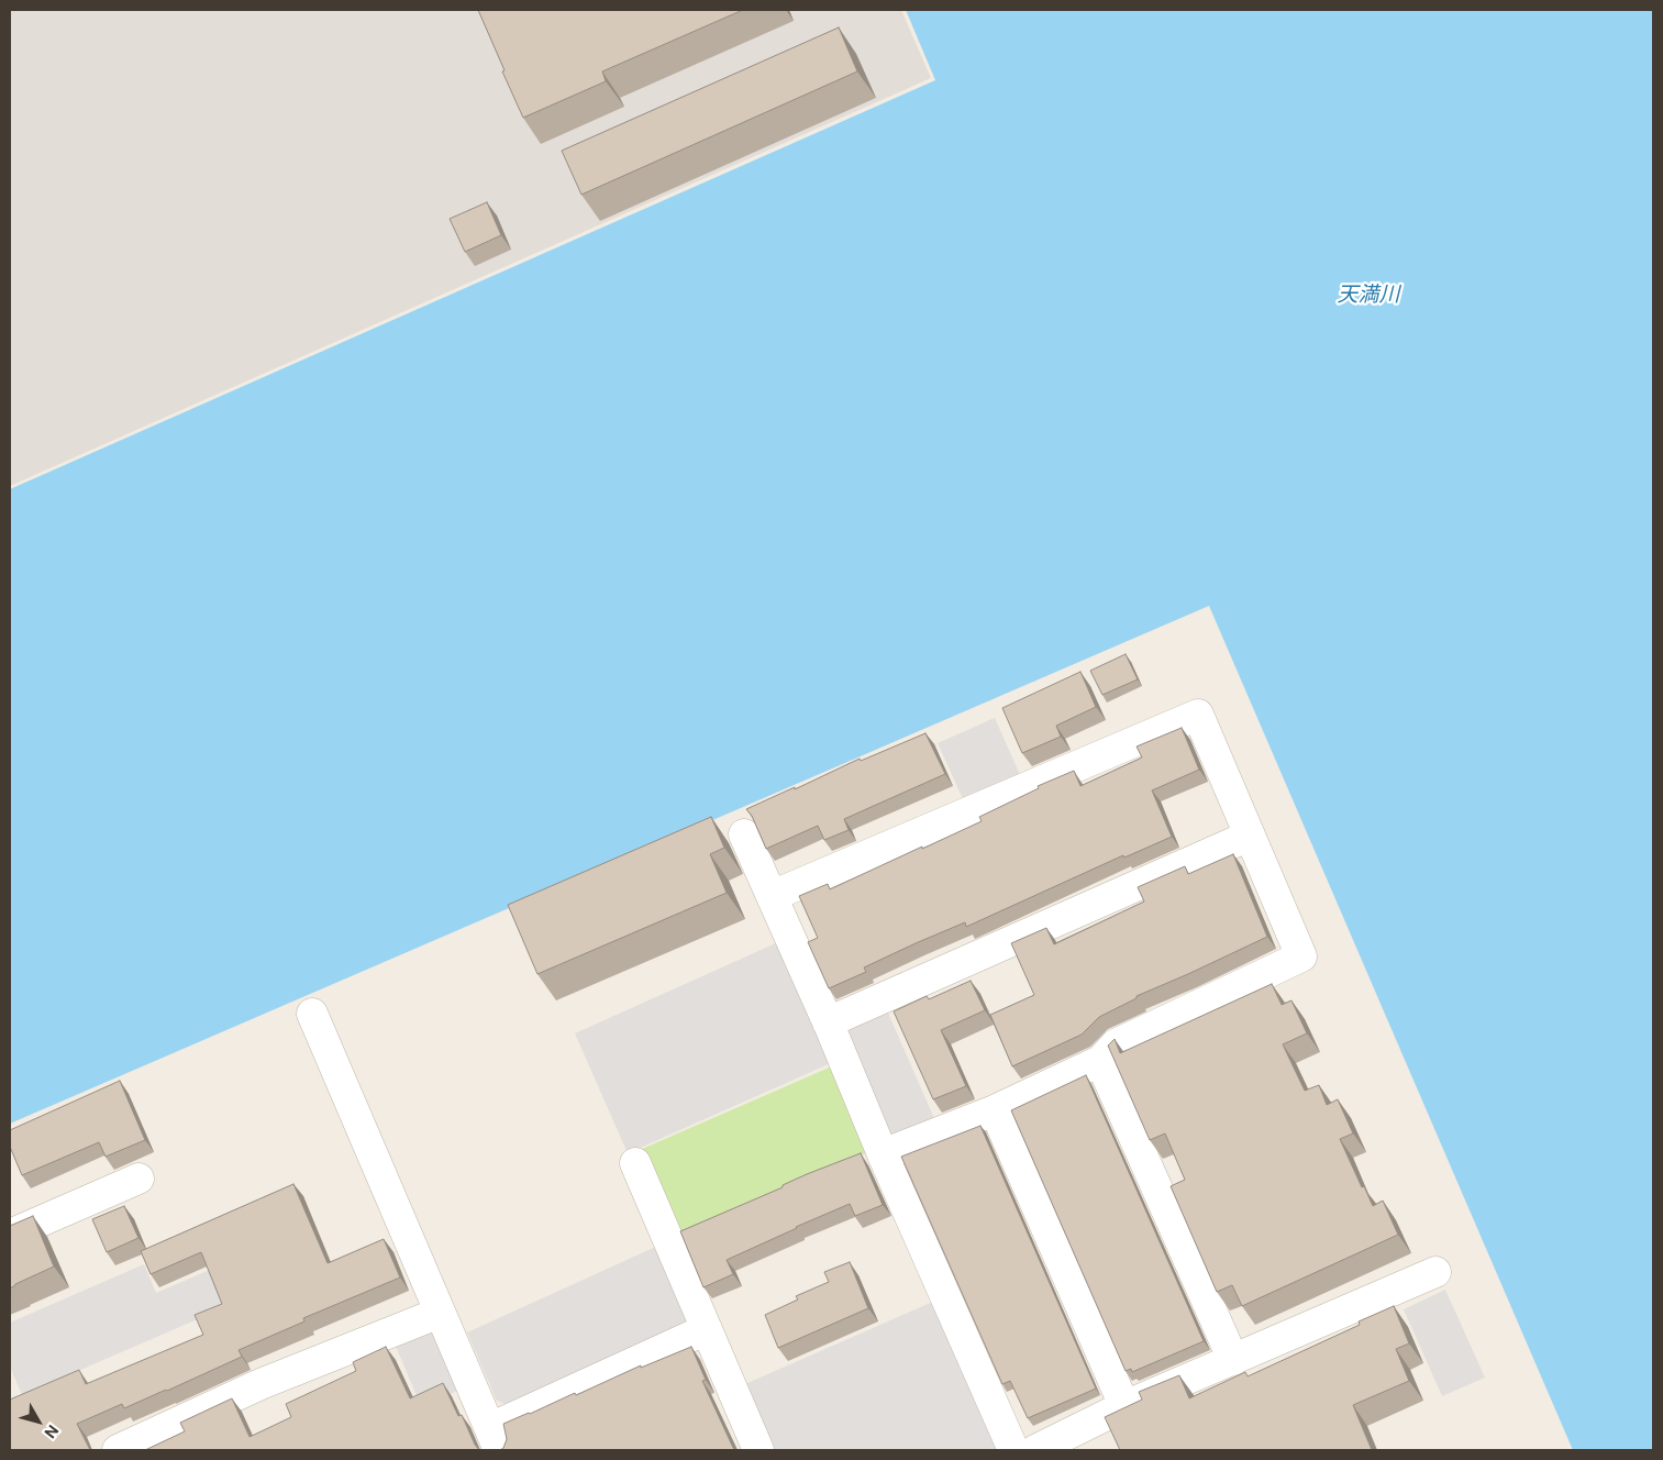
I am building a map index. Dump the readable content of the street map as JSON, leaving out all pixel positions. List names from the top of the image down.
{
  "water": ["天満川"],
  "north": "bottom right"
}
